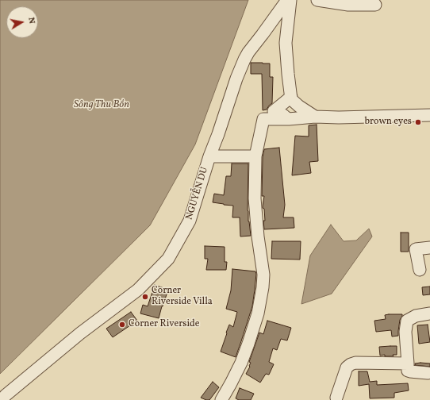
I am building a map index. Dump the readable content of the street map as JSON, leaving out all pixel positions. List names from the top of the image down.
{
  "streets": {
    "street": ["NGUYỄN DU"]
  },
  "water": ["Sông Thu Bồn"],
  "places": ["brown eyes", "Corner Riverside Villa", "Corner Riverside"],
  "north": "right"
}
